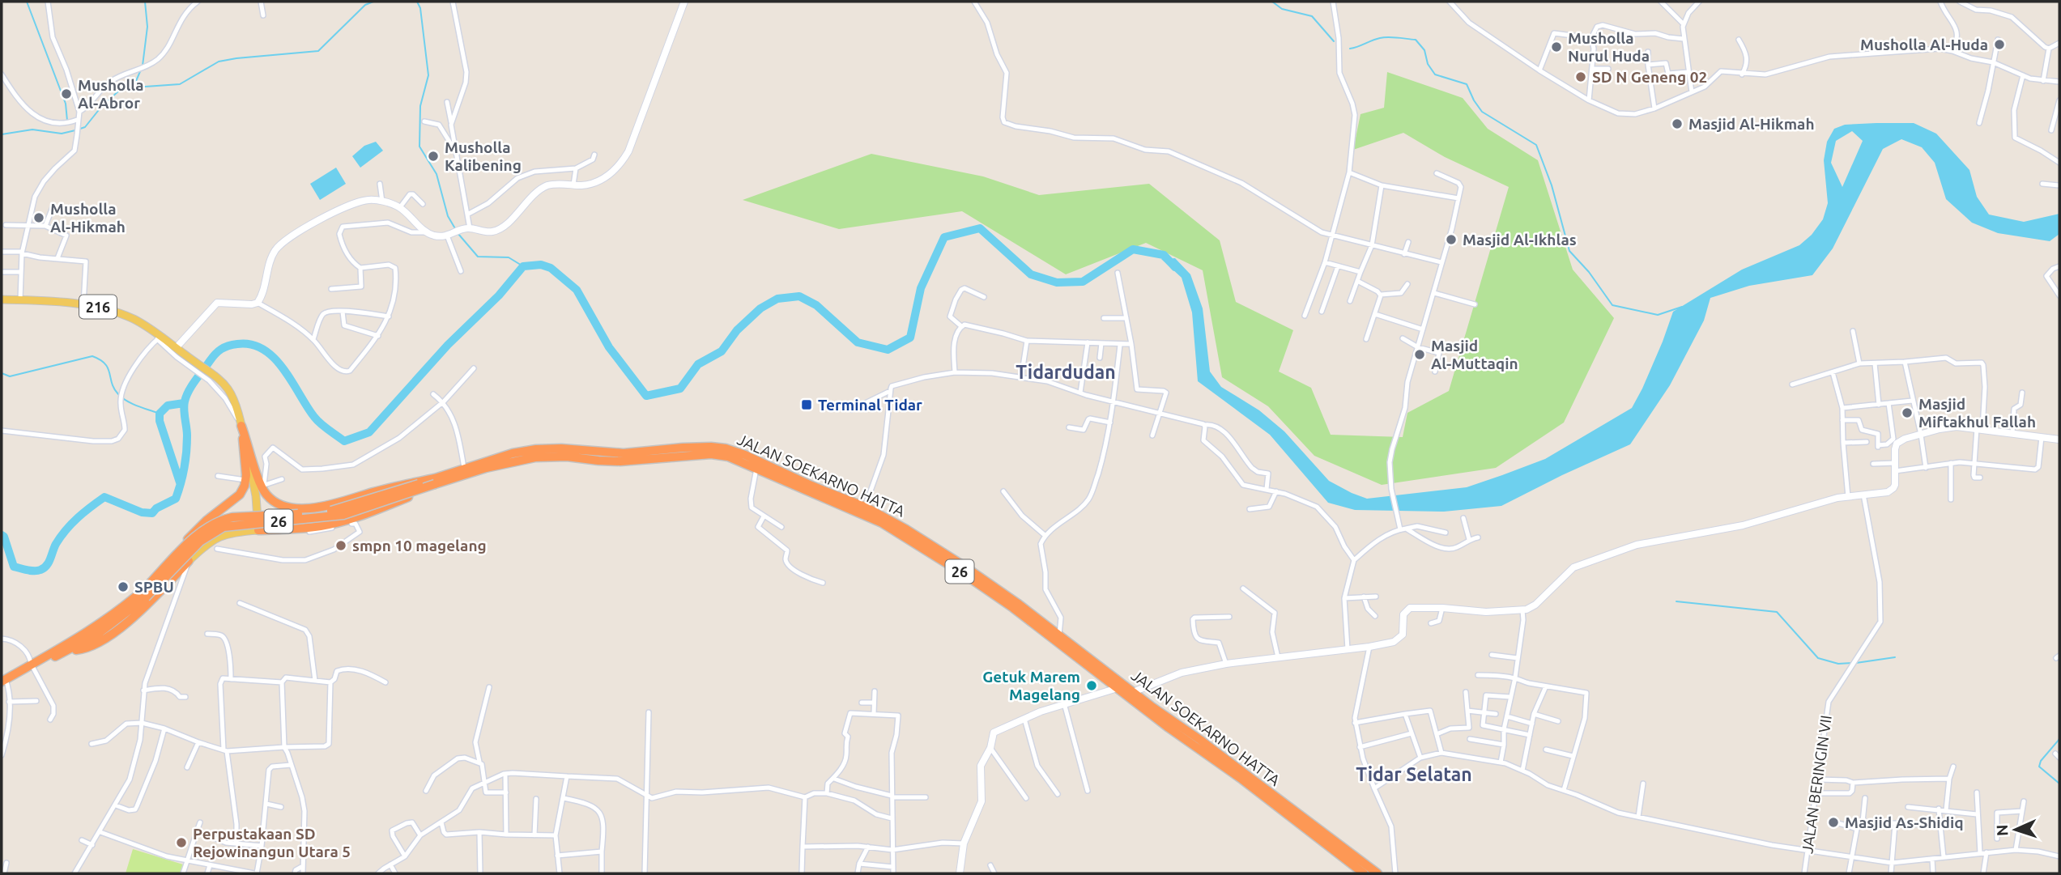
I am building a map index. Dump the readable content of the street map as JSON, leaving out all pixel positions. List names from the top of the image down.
{
  "streets": {
    "highway": ["JALAN SOEKARNO HATTA", "26"],
    "main road": ["216"],
    "street": ["JALAN BERINGIN VII"]
  },
  "crossings": [
    ["JALAN SOEKARNO HATTA", "26"]
  ],
  "districts": ["Tidardudan", "Tidar Selatan"],
  "places": {
    "other": [
      "Musholla Al-Huda",
      "Musholla Nurul Huda",
      "SD N Geneng 02",
      "Musholla Al-Abror",
      "Masjid Al-Hikmah",
      "Musholla Kalibening",
      "Musholla Al-Hikmah",
      "Masjid Al-Ikhlas",
      "Masjid Al-Muttaqin",
      "Masjid Miftakhul Fallah",
      "smpn 10 magelang",
      "SPBU",
      "Getuk Marem Magelang",
      "Masjid As-Shidiq",
      "Perpustakaan SD Rejowinangun Utara 5"
    ],
    "transit": ["Terminal Tidar"]
  },
  "north": "left"
}
